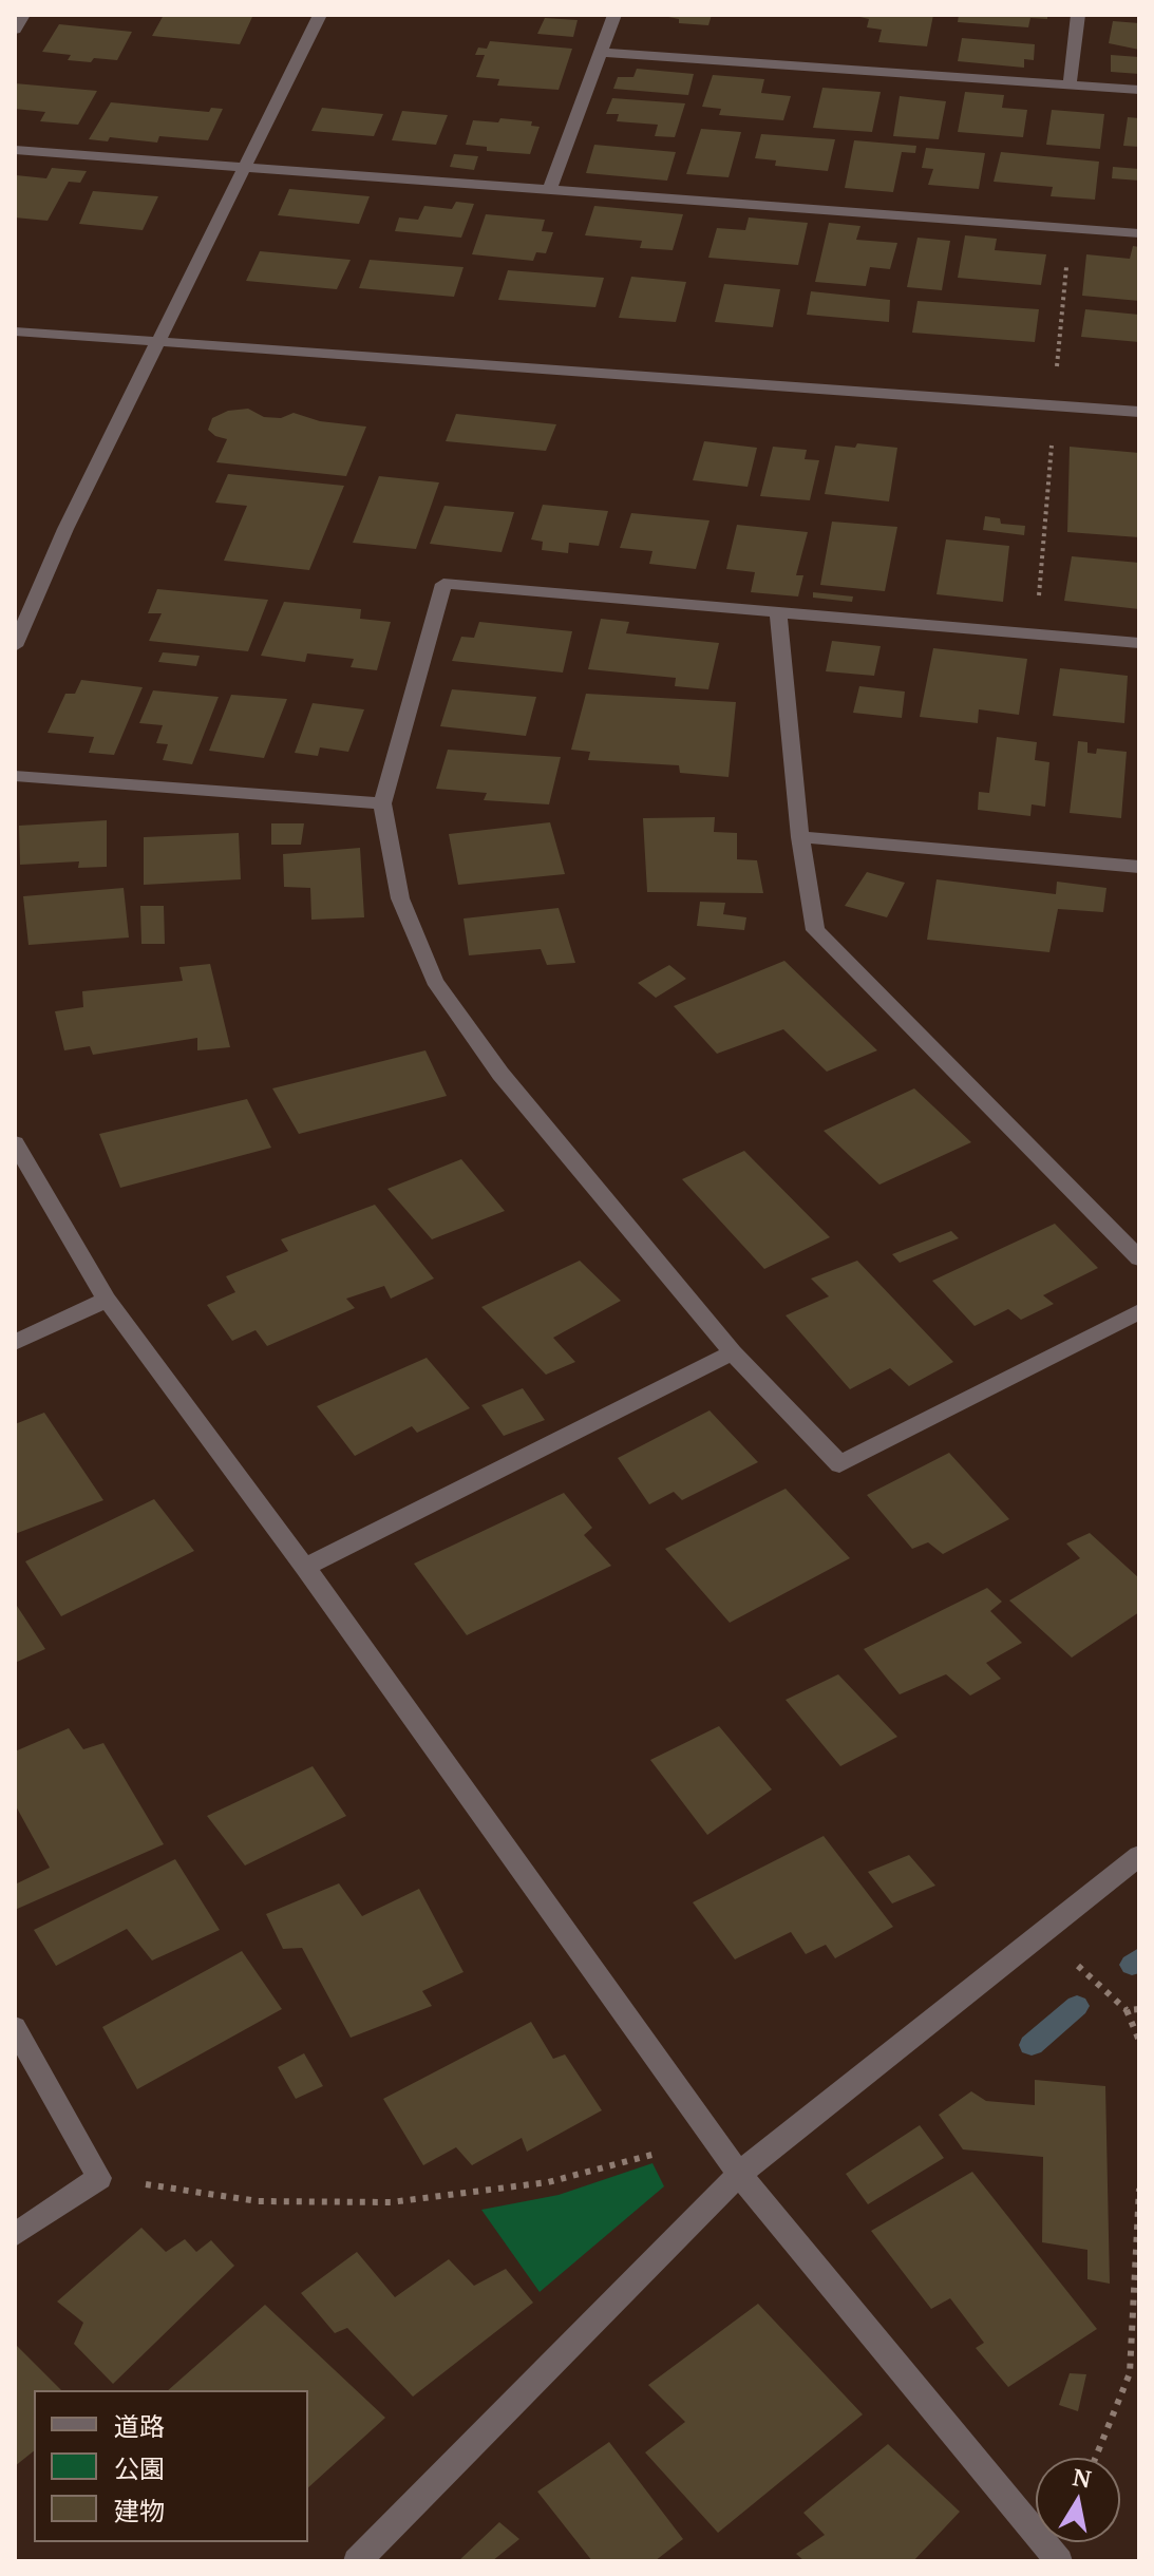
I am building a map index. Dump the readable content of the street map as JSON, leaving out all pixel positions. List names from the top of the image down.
{
  "legend": ["道路", "公園", "建物"],
  "north": "top"
}
